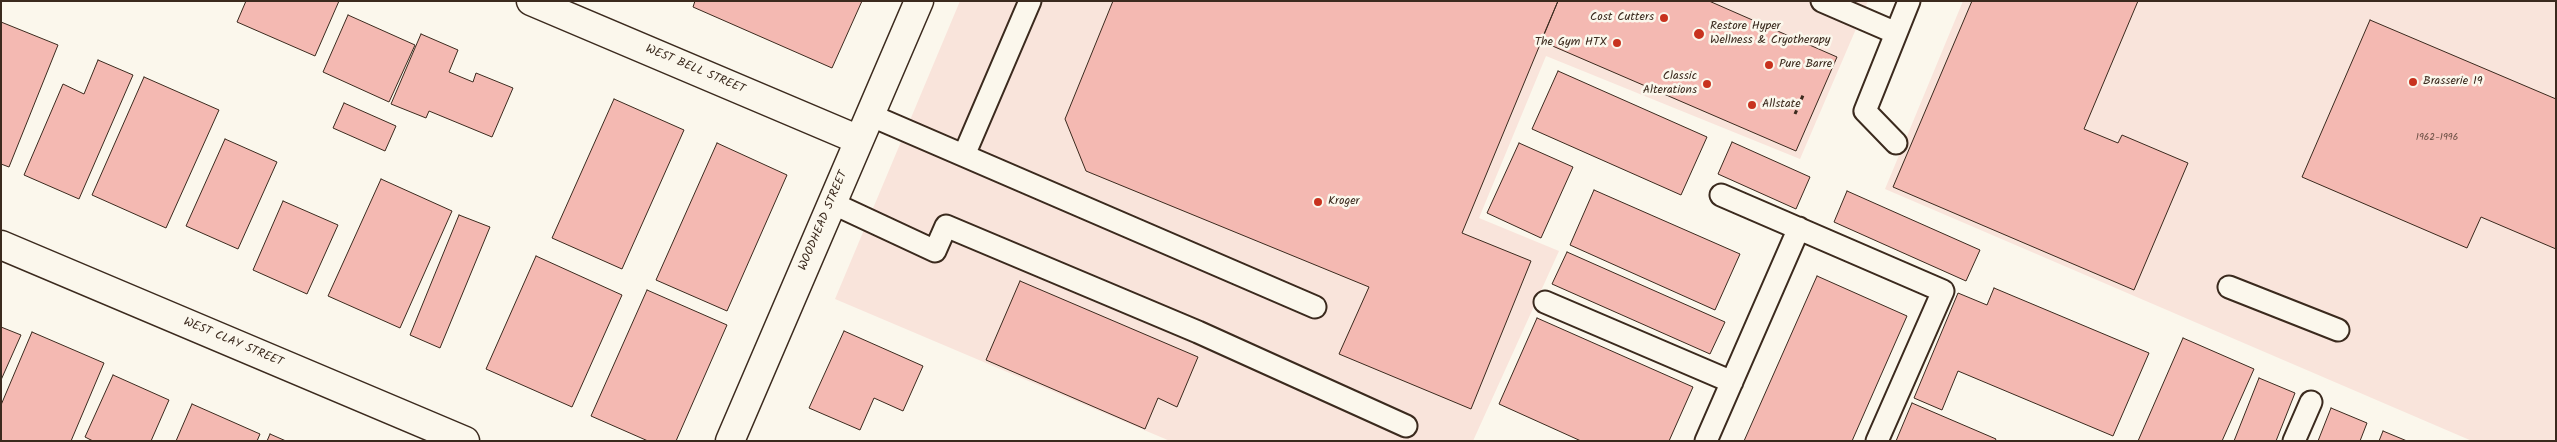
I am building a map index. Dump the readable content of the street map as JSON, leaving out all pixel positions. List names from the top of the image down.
{
  "streets": {
    "street": ["WEST BELL STREET", "WOODHEAD STREET", "WEST CLAY STREET"]
  },
  "crossings": [
    ["WEST BELL STREET", "WOODHEAD STREET"]
  ],
  "places": [
    "Cost Cutters",
    "Restore Hyper Wellness & Cryotherapy",
    "The Gym HTX",
    "Pure Barre",
    "Brasserie 19",
    "Classic Alterations",
    "Allstate",
    "Kroger"
  ],
  "house_numbers": ["1962-1996"]
}
